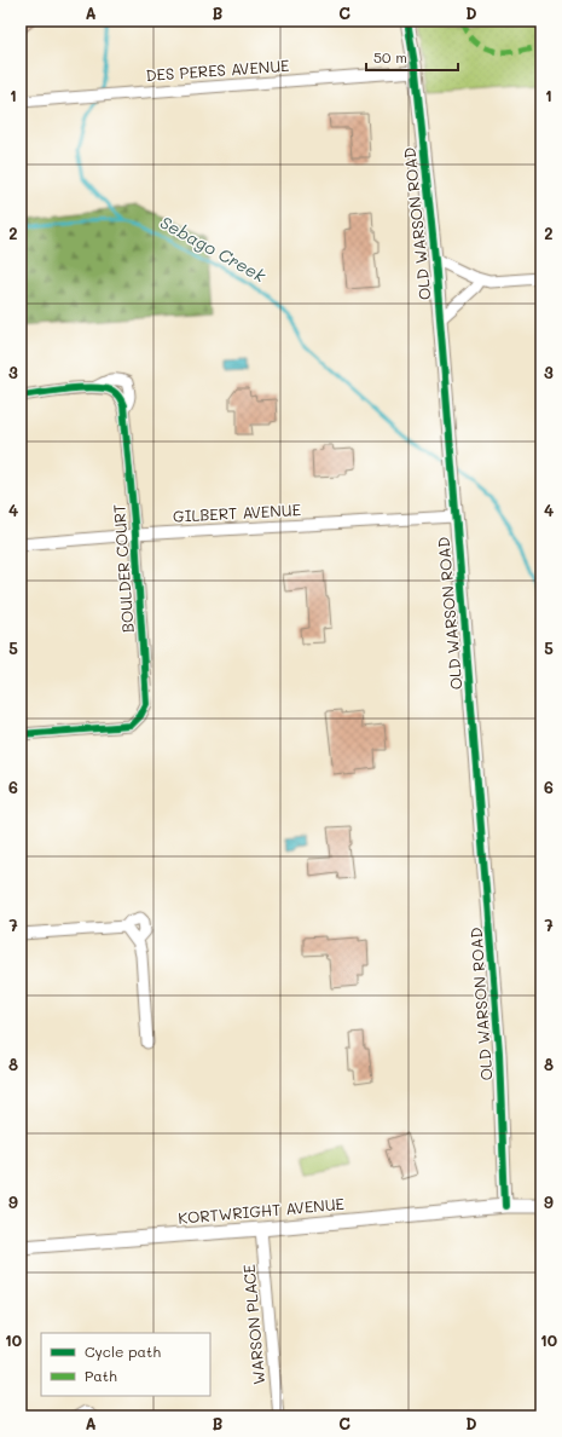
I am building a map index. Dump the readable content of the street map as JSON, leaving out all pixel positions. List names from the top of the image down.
{
  "streets": {
    "street": [
      "DES PERES AVENUE",
      "OLD WARSON ROAD",
      "GILBERT AVENUE",
      "BOULDER COURT",
      "KORTWRIGHT AVENUE",
      "WARSON PLACE"
    ]
  },
  "crossings": [
    ["DES PERES AVENUE", "OLD WARSON ROAD"],
    ["OLD WARSON ROAD", "GILBERT AVENUE"],
    ["OLD WARSON ROAD", "KORTWRIGHT AVENUE"],
    ["GILBERT AVENUE", "BOULDER COURT"],
    ["KORTWRIGHT AVENUE", "WARSON PLACE"]
  ],
  "water": ["Sebago Creek"],
  "legend": ["Cycle path", "Path"],
  "scale_bar": "50 m",
  "grid": {
    "columns": [
      "A",
      "B",
      "C",
      "D"
    ],
    "rows": [
      "1",
      "2",
      "3",
      "4",
      "5",
      "6",
      "7",
      "8",
      "9",
      "10"
    ]
  }
}
